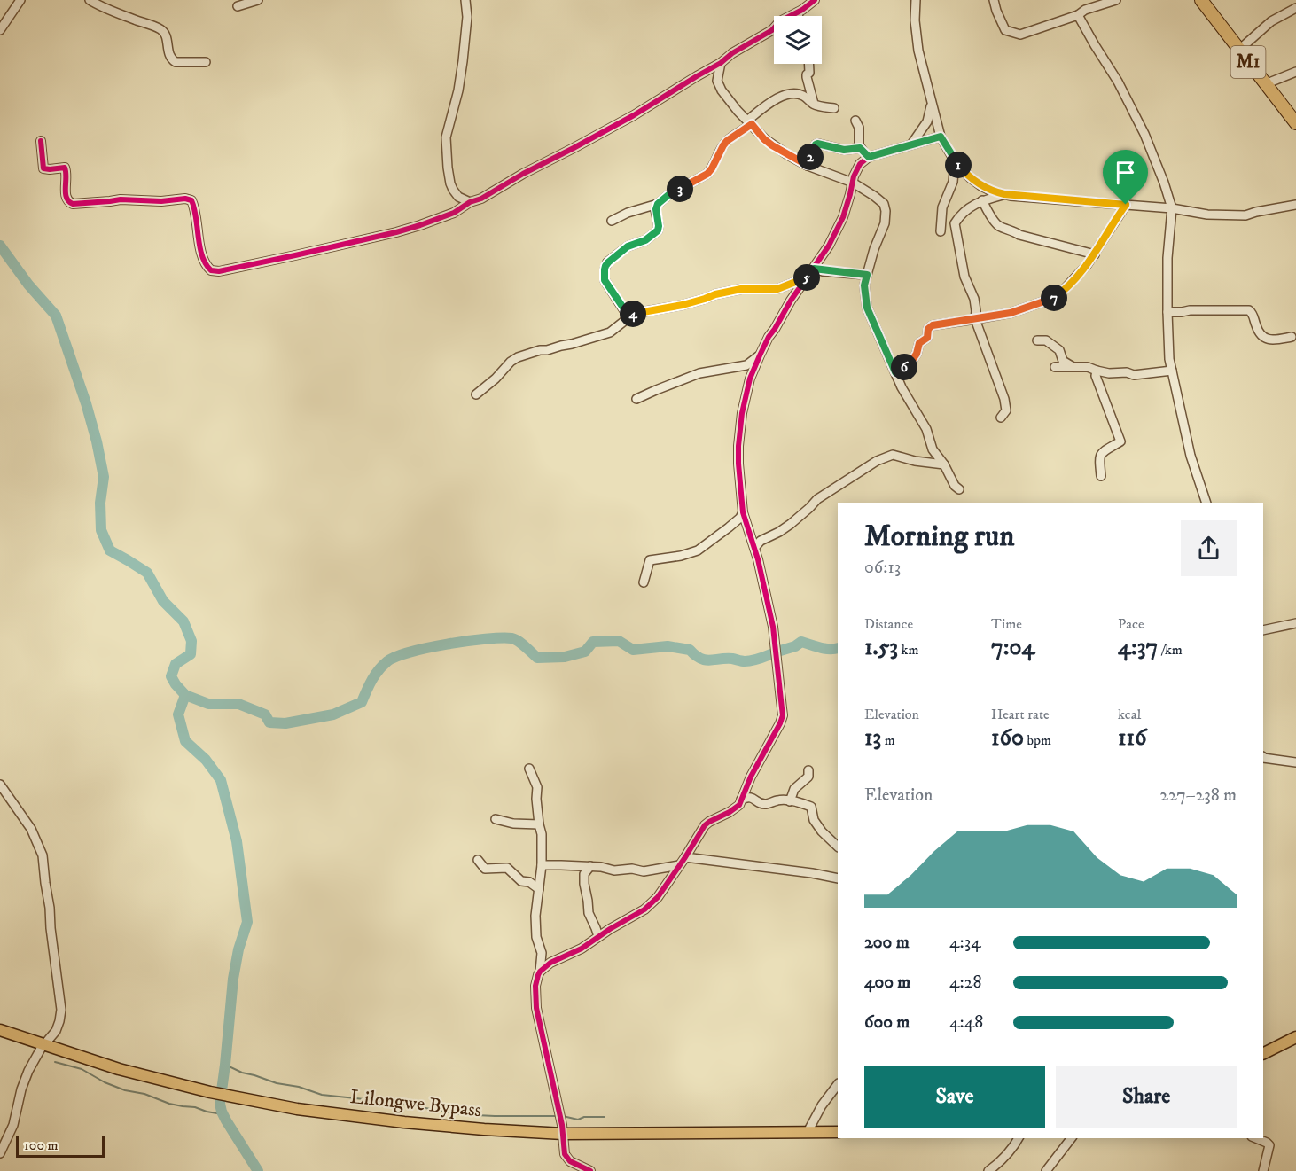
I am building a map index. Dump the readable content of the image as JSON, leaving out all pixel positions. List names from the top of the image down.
{
  "streets": {
    "highway": ["M1"],
    "main road": ["Lilongwe Bypass"]
  },
  "scale_bar": "100 m",
  "page": {
    "pins": [
      "2",
      "1",
      "3",
      "5",
      "7",
      "4",
      "6"
    ],
    "heading": ["Morning run", "06:13"],
    "stats": [
      ["Distance", "1.53 km"],
      ["Time", "7:04"],
      ["Pace", "4:37 /km"],
      ["Elevation", "13 m"],
      ["Heart rate", "160 bpm"],
      ["kcal", "116"]
    ],
    "chart": ["Elevation", "227–238 m"],
    "list": [
      {
        "name": "200 m",
        "note": "4:34"
      },
      {
        "name": "400 m",
        "note": "4:28"
      },
      {
        "name": "600 m",
        "note": "4:48"
      }
    ],
    "buttons": ["Save", "Share"],
    "scale": "100 m"
  }
}
